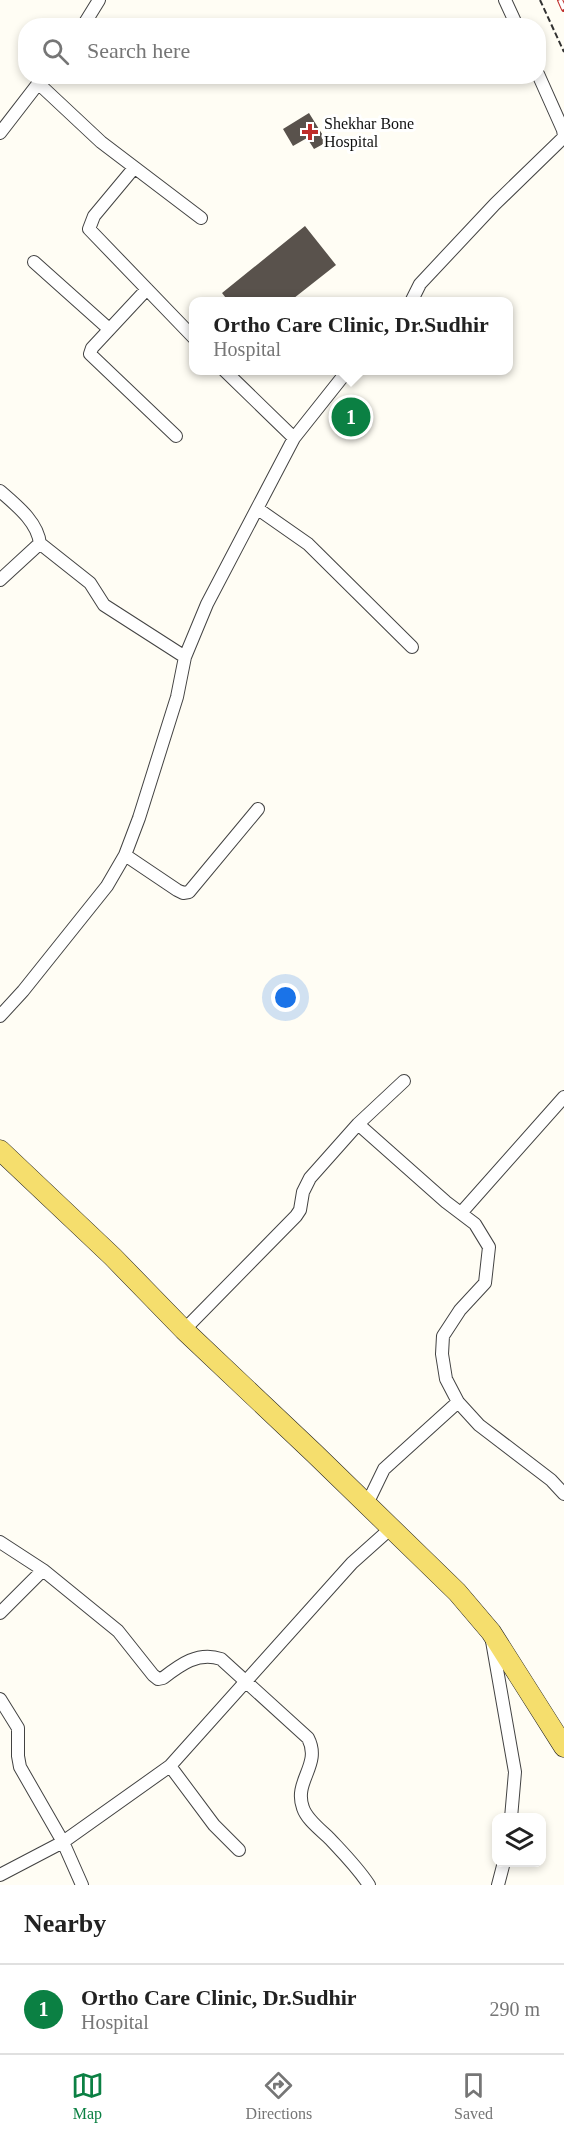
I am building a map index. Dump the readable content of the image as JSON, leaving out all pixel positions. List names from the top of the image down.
{
  "places": {
    "health": ["Shekhar Bone Hospital"]
  },
  "page": {
    "search": "Search here",
    "popup": ["Ortho Care Clinic, Dr.Sudhir", "Hospital"],
    "pins": "1",
    "heading": "Nearby",
    "list": [
      {
        "mark": "1",
        "name": "Ortho Care Clinic, Dr.Sudhir",
        "note": "Hospital",
        "value": "290 m"
      }
    ],
    "nav": ["Map", "Directions", "Saved"]
  }
}
